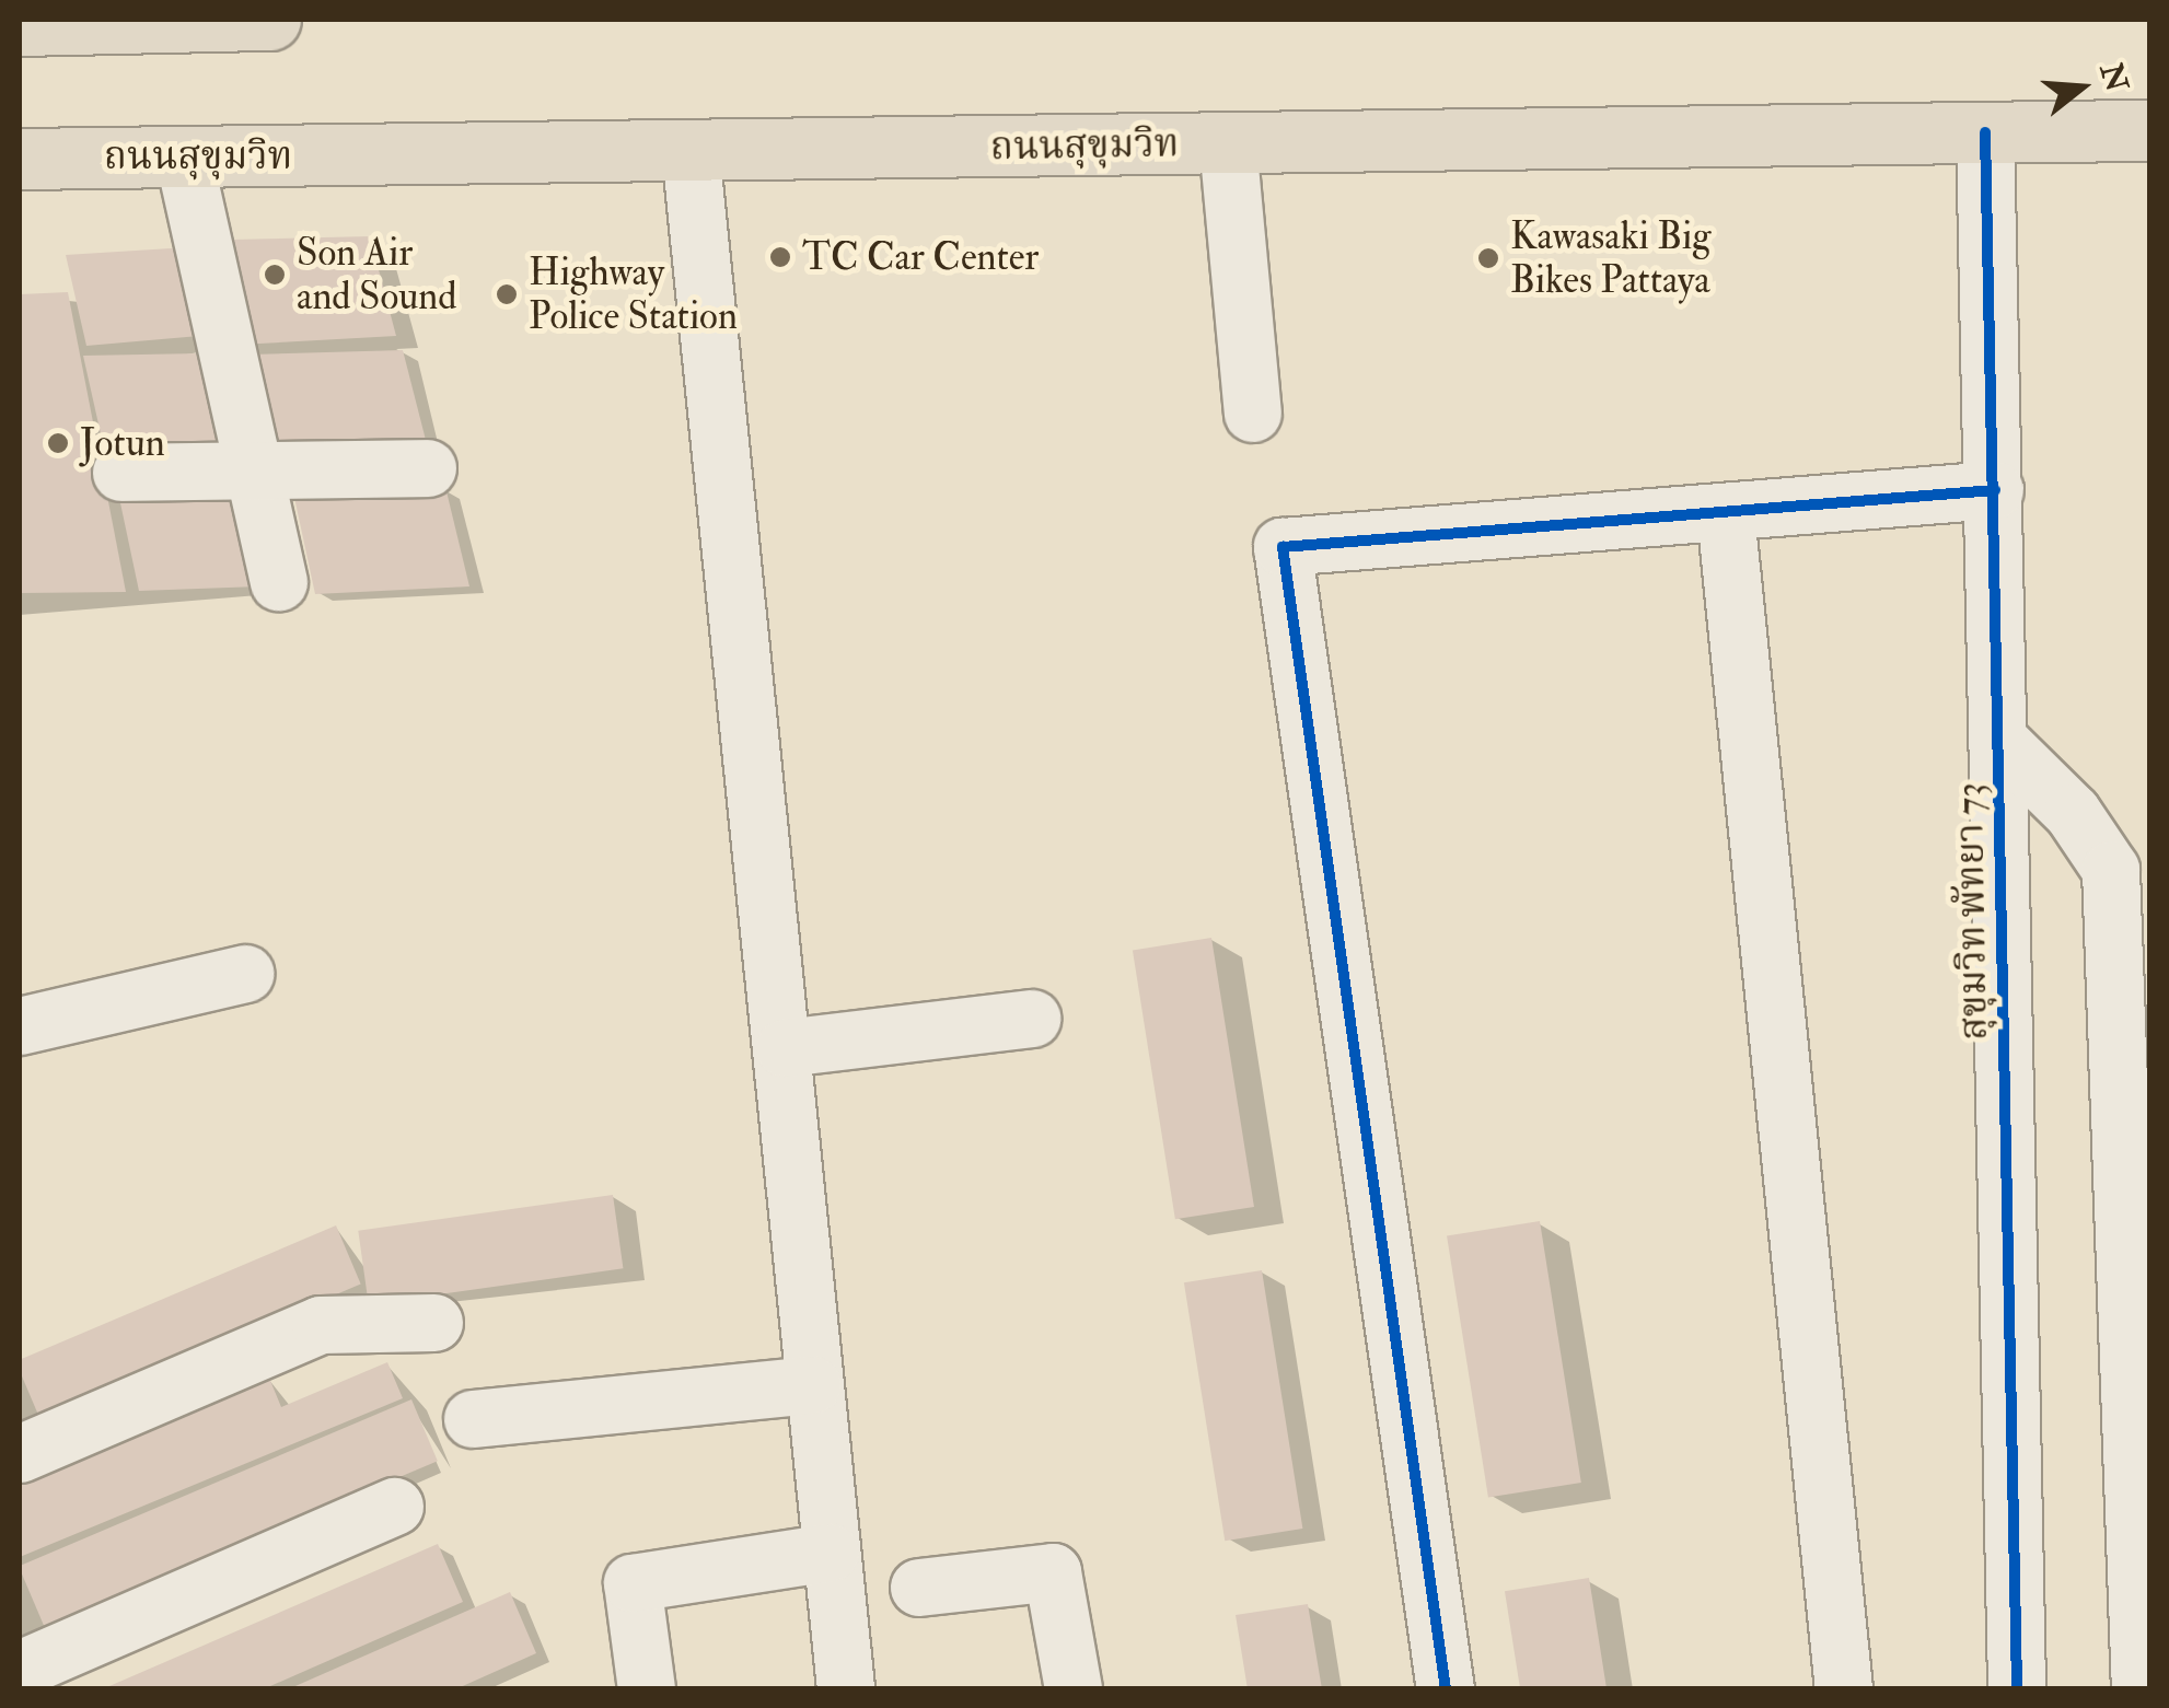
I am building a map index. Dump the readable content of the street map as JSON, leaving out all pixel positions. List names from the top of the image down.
{
  "streets": {
    "highway": ["ถนนสุขุมวิท"],
    "street": ["สุขุมวิท พัทยา 73"]
  },
  "crossings": [
    ["ถนนสุขุมวิท", "สุขุมวิท พัทยา 73"]
  ],
  "places": [
    "TC Car Center",
    "Kawasaki Big Bikes Pattaya",
    "Son Air and Sound",
    "Highway Police Station",
    "Jotun"
  ],
  "north": "right"
}
